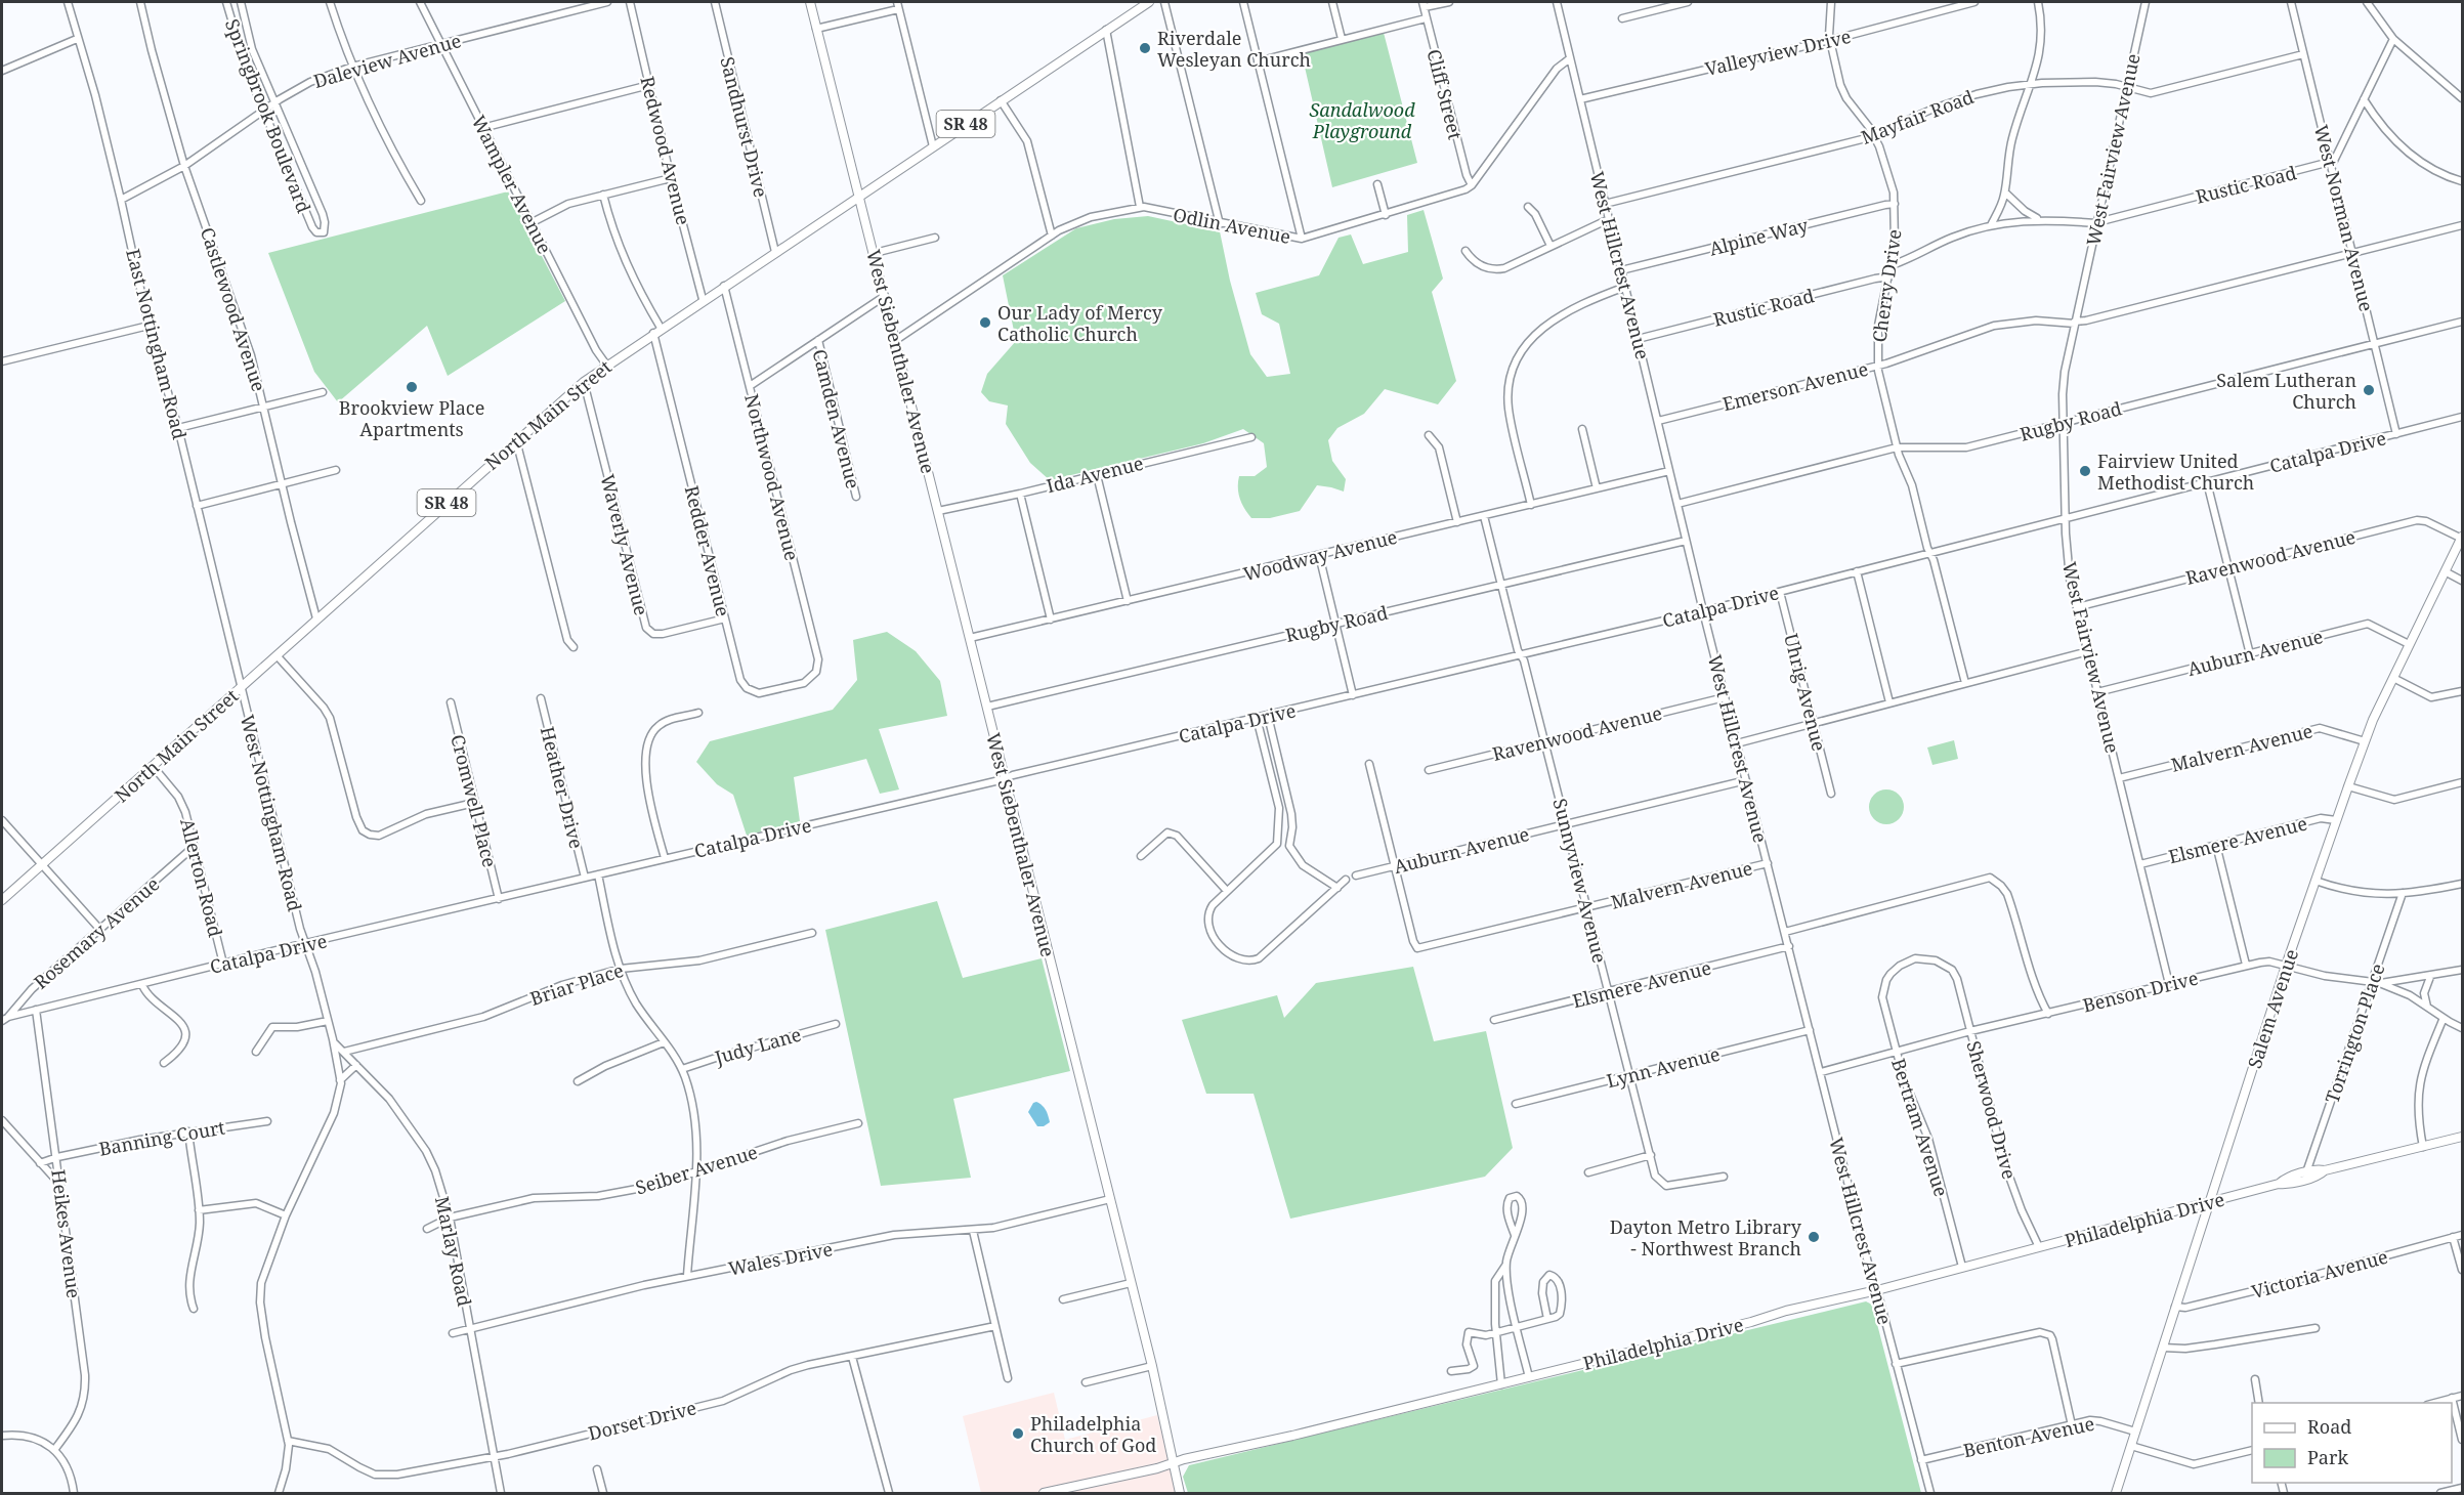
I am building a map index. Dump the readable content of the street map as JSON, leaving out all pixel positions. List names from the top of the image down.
{
  "streets": {
    "main road": [
      "SR 48",
      "West Siebenthaler Avenue",
      "North Main Street",
      "Salem Avenue",
      "Philadelphia Drive"
    ],
    "street": [
      "Valleyview Drive",
      "Daleview Avenue",
      "Cliff Street",
      "Springbrook Boulevard",
      "Mayfair Road",
      "Sandhurst Drive",
      "West Fairview Avenue",
      "Redwood Avenue",
      "Wampler Avenue",
      "Rustic Road",
      "West Norman Avenue",
      "Odlin Avenue",
      "Alpine Way",
      "West Hillcrest Avenue",
      "Cherry Drive",
      "Castlewood Avenue",
      "East Nottingham Road",
      "Emerson Avenue",
      "Camden Avenue",
      "Rugby Road",
      "Catalpa Drive",
      "Ida Avenue",
      "Northwood Avenue",
      "Waverly Avenue",
      "Redder Avenue",
      "Woodway Avenue",
      "Ravenwood Avenue",
      "Auburn Avenue",
      "Uhrig Avenue",
      "Malvern Avenue",
      "Heather Drive",
      "Cromwell Place",
      "West Nottingham Road",
      "Elsmere Avenue",
      "Allerton Road",
      "Sunnyview Avenue",
      "Rosemary Avenue",
      "Briar Place",
      "Benson Drive",
      "Torrington Place",
      "Judy Lane",
      "Lynn Avenue",
      "Sherwood Drive",
      "Bertram Avenue",
      "Banning Court",
      "Seiber Avenue",
      "Heikes Avenue",
      "Marlay Road",
      "Wales Drive",
      "Victoria Avenue",
      "Dorset Drive",
      "Benton Avenue"
    ]
  },
  "crossings": [
    ["Valleyview Drive", "West Hillcrest Avenue"],
    ["Valleyview Drive", "Cherry Drive"],
    ["Daleview Avenue", "Springbrook Boulevard"],
    ["Daleview Avenue", "Wampler Avenue"],
    ["Daleview Avenue", "Castlewood Avenue"],
    ["Daleview Avenue", "East Nottingham Road"],
    ["Cliff Street", "Odlin Avenue"],
    ["Mayfair Road", "West Fairview Avenue"],
    ["Mayfair Road", "West Norman Avenue"],
    ["Mayfair Road", "West Hillcrest Avenue"],
    ["Mayfair Road", "Cherry Drive"],
    ["Sandhurst Drive", "North Main Street"],
    ["West Fairview Avenue", "Rustic Road"],
    ["West Fairview Avenue", "Emerson Avenue"],
    ["West Fairview Avenue", "Rugby Road"],
    ["West Fairview Avenue", "Catalpa Drive"],
    ["West Fairview Avenue", "Ravenwood Avenue"],
    ["West Fairview Avenue", "Auburn Avenue"],
    ["West Fairview Avenue", "Malvern Avenue"],
    ["West Fairview Avenue", "Elsmere Avenue"],
    ["West Fairview Avenue", "Benson Drive"],
    ["Redwood Avenue", "North Main Street"],
    ["Wampler Avenue", "North Main Street"],
    ["Rustic Road", "West Norman Avenue"],
    ["Rustic Road", "West Hillcrest Avenue"],
    ["Rustic Road", "Cherry Drive"],
    ["West Norman Avenue", "Emerson Avenue"],
    ["West Norman Avenue", "Rugby Road"],
    ["West Norman Avenue", "Catalpa Drive"],
    ["Odlin Avenue", "West Siebenthaler Avenue"],
    ["Alpine Way", "West Hillcrest Avenue"],
    ["Alpine Way", "Cherry Drive"],
    ["West Hillcrest Avenue", "Emerson Avenue"],
    ["West Hillcrest Avenue", "Rugby Road"],
    ["West Hillcrest Avenue", "Catalpa Drive"],
    ["West Hillcrest Avenue", "Woodway Avenue"],
    ["West Hillcrest Avenue", "Ravenwood Avenue"],
    ["West Hillcrest Avenue", "Auburn Avenue"],
    ["West Hillcrest Avenue", "Malvern Avenue"],
    ["West Hillcrest Avenue", "Elsmere Avenue"],
    ["West Hillcrest Avenue", "Benson Drive"],
    ["West Hillcrest Avenue", "Lynn Avenue"],
    ["West Hillcrest Avenue", "Philadelphia Drive"],
    ["West Hillcrest Avenue", "Benton Avenue"],
    ["Cherry Drive", "Emerson Avenue"],
    ["Cherry Drive", "Rugby Road"],
    ["Cherry Drive", "Catalpa Drive"],
    ["Castlewood Avenue", "North Main Street"],
    ["East Nottingham Road", "North Main Street"],
    ["East Nottingham Road", "West Nottingham Road"],
    ["West Siebenthaler Avenue", "North Main Street"],
    ["West Siebenthaler Avenue", "Rugby Road"],
    ["West Siebenthaler Avenue", "Catalpa Drive"],
    ["West Siebenthaler Avenue", "Ida Avenue"],
    ["West Siebenthaler Avenue", "Woodway Avenue"],
    ["West Siebenthaler Avenue", "Philadelphia Drive"],
    ["West Siebenthaler Avenue", "Wales Drive"],
    ["North Main Street", "Northwood Avenue"],
    ["North Main Street", "Waverly Avenue"],
    ["North Main Street", "Redder Avenue"],
    ["North Main Street", "West Nottingham Road"],
    ["North Main Street", "Allerton Road"],
    ["Rugby Road", "Sunnyview Avenue"],
    ["Catalpa Drive", "Uhrig Avenue"],
    ["Catalpa Drive", "Heather Drive"],
    ["Catalpa Drive", "Cromwell Place"],
    ["Catalpa Drive", "West Nottingham Road"],
    ["Catalpa Drive", "Allerton Road"],
    ["Catalpa Drive", "Sunnyview Avenue"],
    ["Catalpa Drive", "Rosemary Avenue"],
    ["Catalpa Drive", "Heikes Avenue"],
    ["Northwood Avenue", "Redder Avenue"],
    ["Waverly Avenue", "Redder Avenue"],
    ["Woodway Avenue", "Sunnyview Avenue"],
    ["Ravenwood Avenue", "Sunnyview Avenue"],
    ["Ravenwood Avenue", "Salem Avenue"],
    ["Auburn Avenue", "Malvern Avenue"],
    ["Auburn Avenue", "Sunnyview Avenue"],
    ["Auburn Avenue", "Salem Avenue"],
    ["Malvern Avenue", "Sunnyview Avenue"],
    ["Malvern Avenue", "Salem Avenue"],
    ["West Nottingham Road", "Marlay Road"],
    ["West Nottingham Road", "Dorset Drive"],
    ["Elsmere Avenue", "Sunnyview Avenue"],
    ["Elsmere Avenue", "Salem Avenue"],
    ["Allerton Road", "Rosemary Avenue"],
    ["Sunnyview Avenue", "Lynn Avenue"],
    ["Briar Place", "Marlay Road"],
    ["Benson Drive", "Salem Avenue"],
    ["Benson Drive", "Torrington Place"],
    ["Benson Drive", "Sherwood Drive"],
    ["Benson Drive", "Bertram Avenue"],
    ["Salem Avenue", "Philadelphia Drive"],
    ["Salem Avenue", "Victoria Avenue"],
    ["Salem Avenue", "Benton Avenue"],
    ["Torrington Place", "Philadelphia Drive"],
    ["Sherwood Drive", "Bertram Avenue"],
    ["Sherwood Drive", "Philadelphia Drive"],
    ["Bertram Avenue", "Philadelphia Drive"],
    ["Banning Court", "Heikes Avenue"],
    ["Seiber Avenue", "Marlay Road"],
    ["Marlay Road", "Wales Drive"],
    ["Marlay Road", "Dorset Drive"]
  ],
  "parks": ["Sandalwood Playground"],
  "places": [
    "Riverdale Wesleyan Church",
    "Our Lady of Mercy Catholic Church",
    "Brookview Place Apartments",
    "Salem Lutheran Church",
    "Fairview United Methodist Church",
    "Dayton Metro Library - Northwest Branch",
    "Philadelphia Church of God"
  ],
  "legend": ["Road", "Park"]
}
